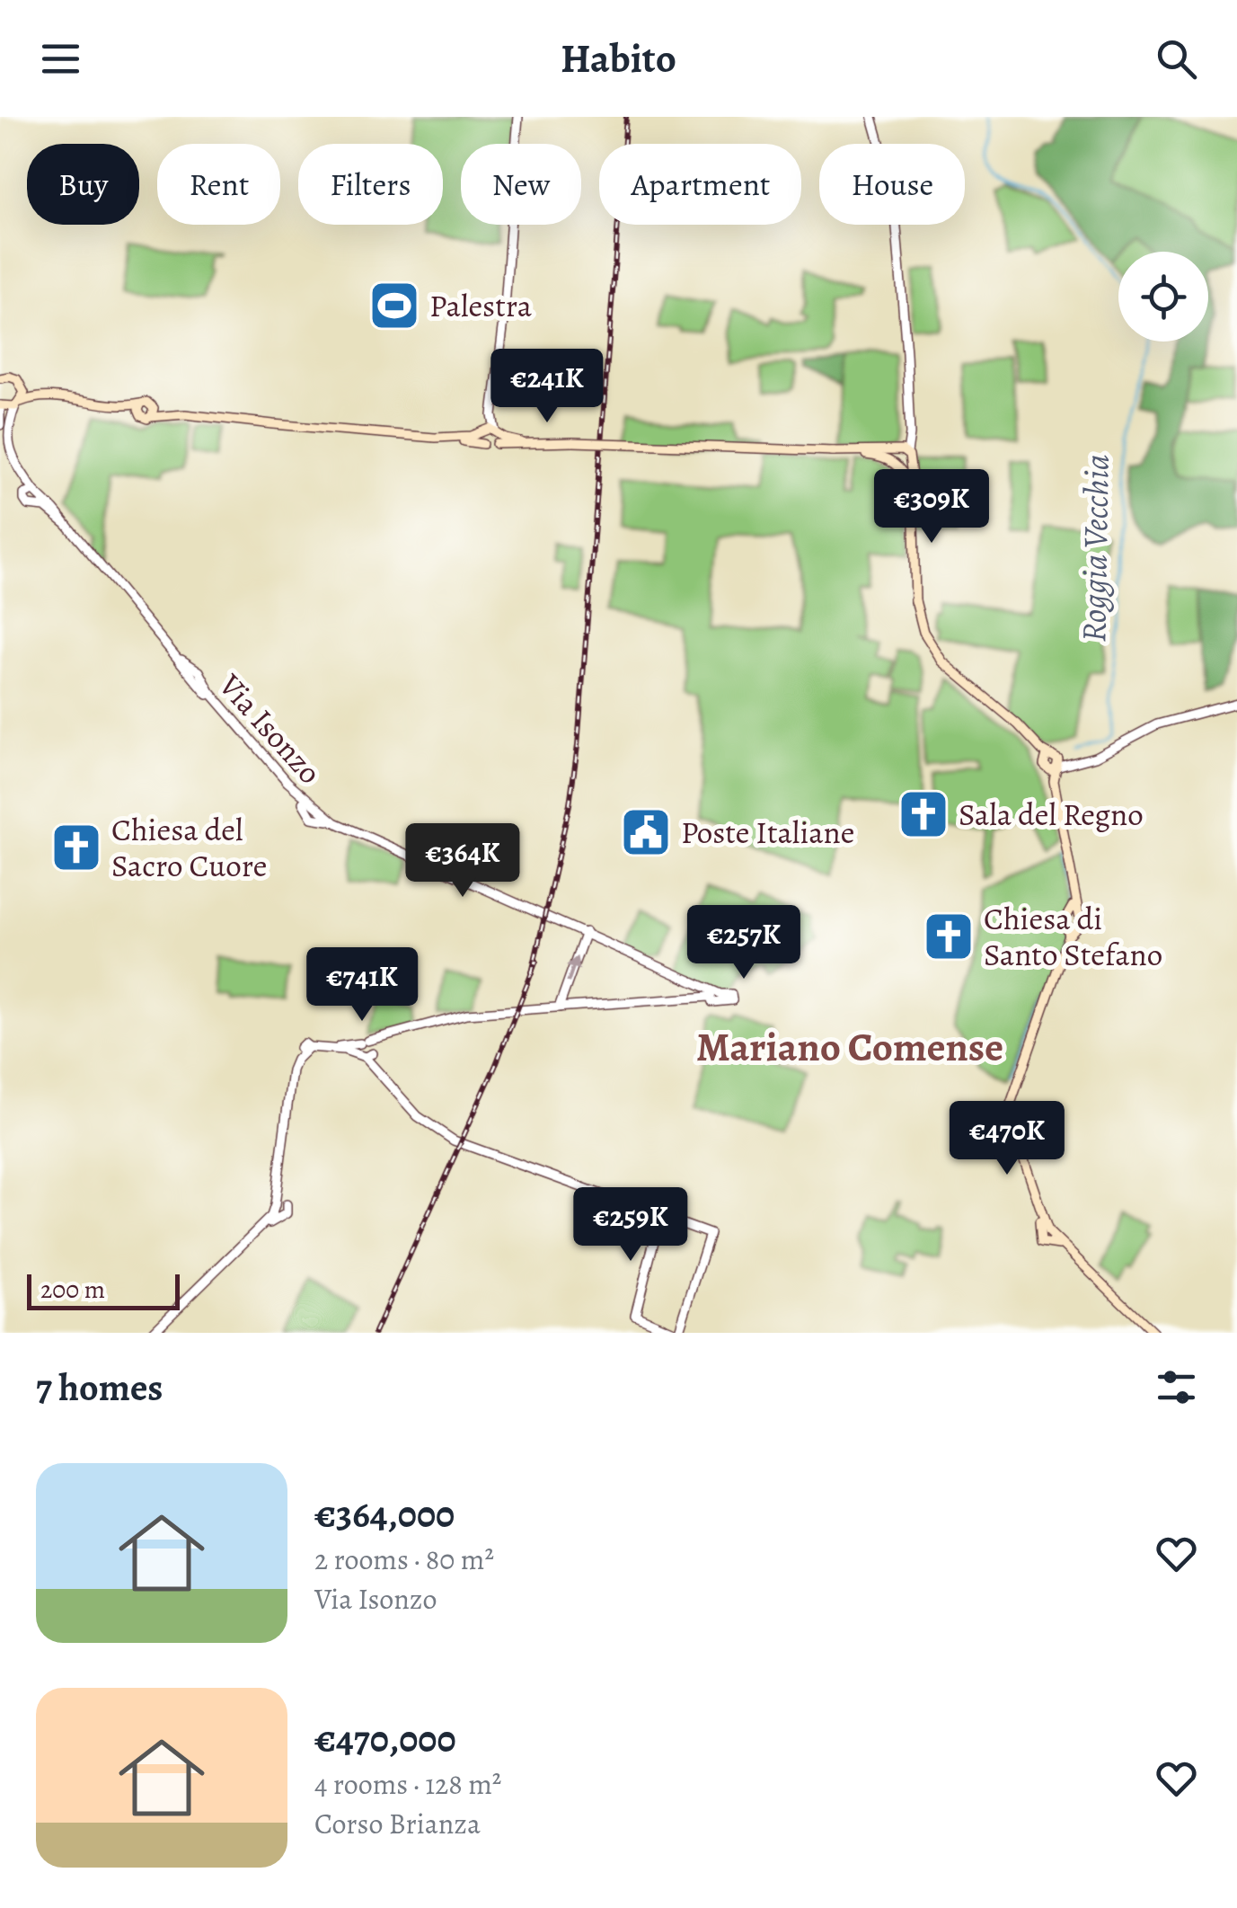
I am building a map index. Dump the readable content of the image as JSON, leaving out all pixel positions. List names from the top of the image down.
{
  "streets": {
    "street": ["Via Isonzo"]
  },
  "districts": ["Mariano Comense"],
  "water": ["Roggia Vecchia"],
  "places": {
    "sports": ["Palestra"],
    "church": ["Sala del Regno", "Chiesa del Sacro Cuore", "Chiesa di Santo Stefano"],
    "public building": ["Poste Italiane"]
  },
  "scale_bar": "200 m",
  "page": {
    "header": "Habito",
    "chip": [
      "Buy",
      "Rent",
      "Filters",
      "New",
      "Apartment",
      "House"
    ],
    "price": [
      "€241K",
      "€309K",
      "€364K",
      "€257K",
      "€741K",
      "€470K",
      "€259K"
    ],
    "scale": "200 m",
    "heading": "7 homes",
    "list": [
      {
        "name": "€364,000",
        "note": "2 rooms · 80 m² · Via Isonzo"
      },
      {
        "name": "€470,000",
        "note": "4 rooms · 128 m² · Corso Brianza"
      }
    ]
  }
}
